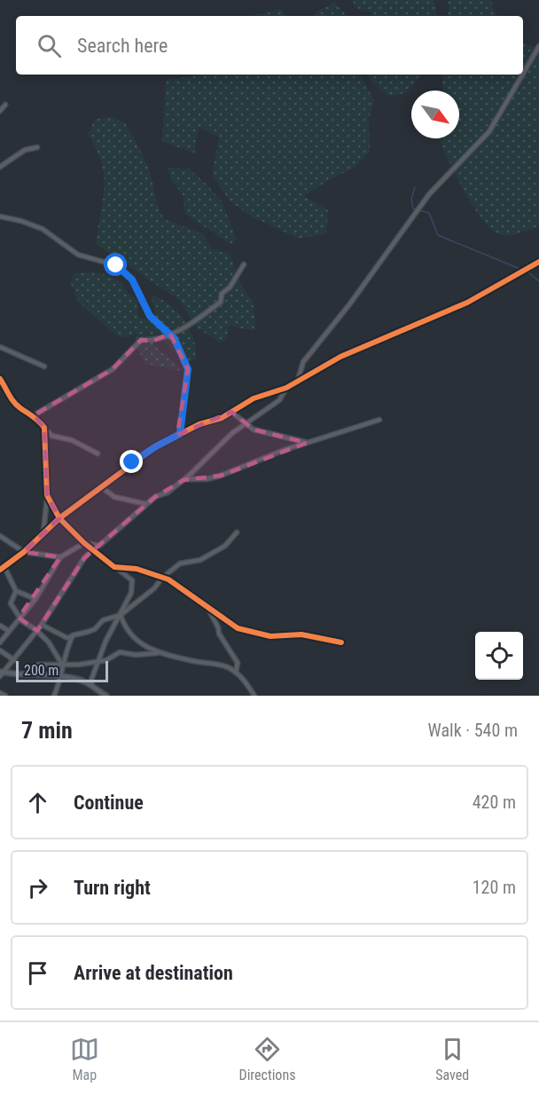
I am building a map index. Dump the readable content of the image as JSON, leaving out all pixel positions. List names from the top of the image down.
{
  "scale_bar": "200 m",
  "north": "bottom right",
  "page": {
    "search": "Search here",
    "scale": "200 m",
    "heading": ["7 min", "Walk · 540 m"],
    "list": [
      ["Continue", "420 m"],
      ["Turn right", "120 m"],
      "Arrive at destination"
    ],
    "nav": ["Map", "Directions", "Saved"]
  }
}
